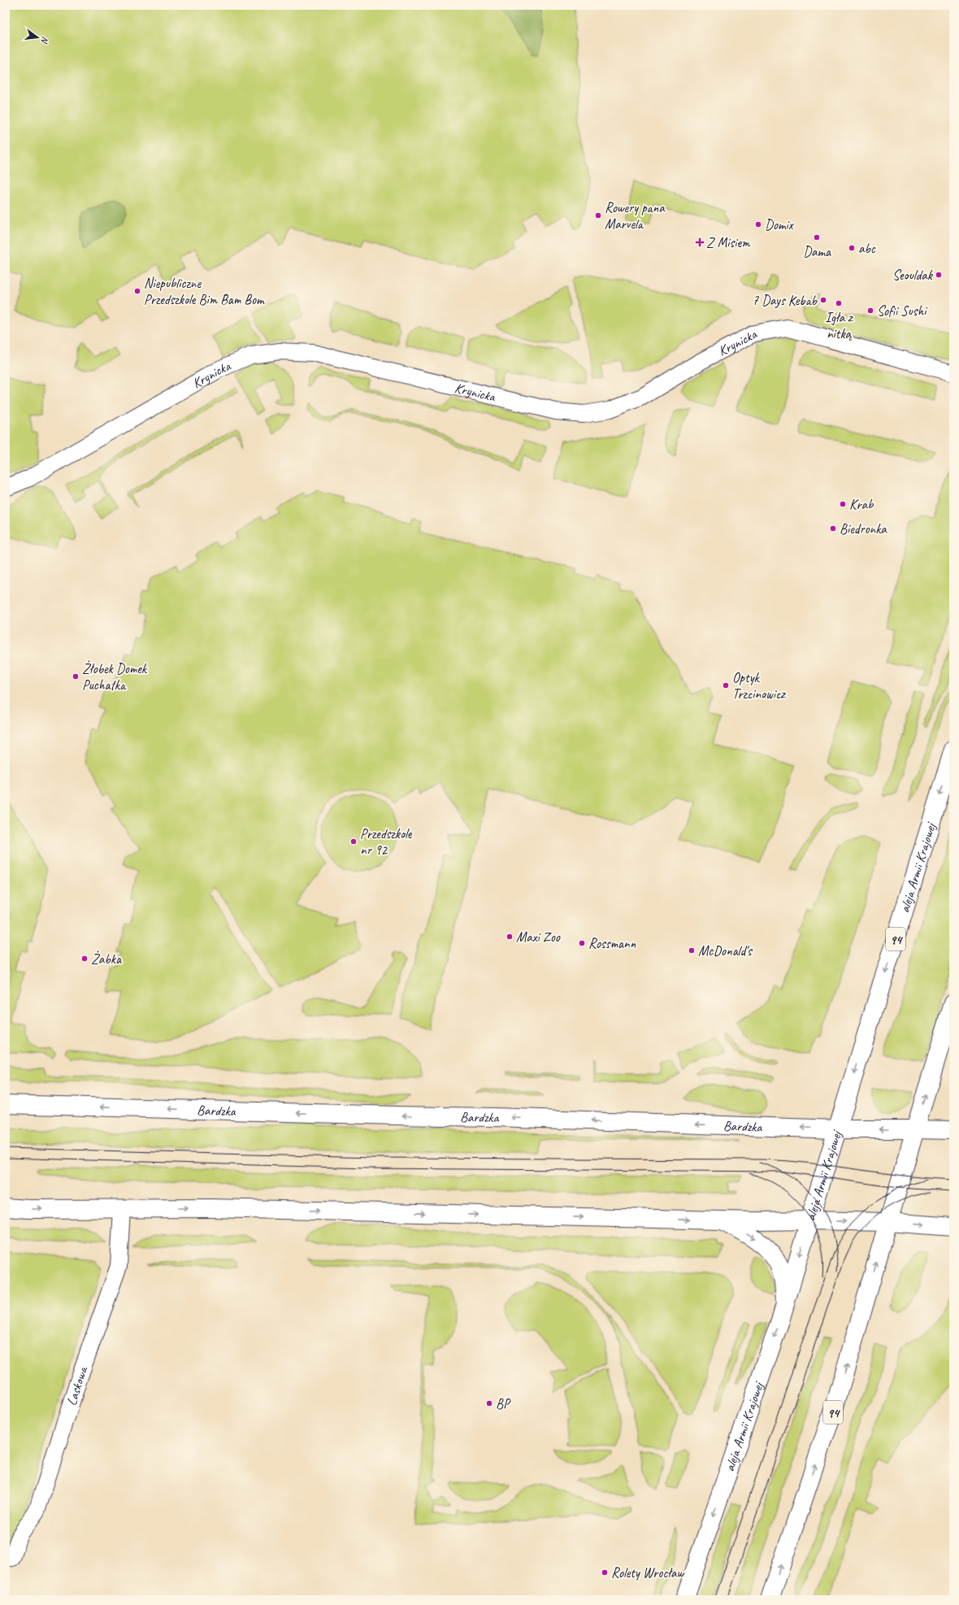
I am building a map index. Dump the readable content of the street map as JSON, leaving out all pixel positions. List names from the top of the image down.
{
  "streets": {
    "main road": ["aleja Armii Krajowej", "94", "Bardzka"],
    "street": ["Krynicka", "Laskowa"]
  },
  "crossings": [
    ["aleja Armii Krajowej", "Bardzka"],
    ["94", "Bardzka"]
  ],
  "places": {
    "other": [
      "Rowery pana Marvela",
      "Domix",
      "Dama",
      "abc",
      "Seouldak",
      "Niepubliczne Przedszkole Bim Bam Bom",
      "7 Days Kebab",
      "Igła z nitką",
      "Sofii Sushi",
      "Krab",
      "Biedronka",
      "Żłobek Domek Puchatka",
      "Optyk Trzcinowicz",
      "Przedszkole nr 92",
      "Maxi Zoo",
      "Rossmann",
      "McDonald's",
      "Żabka",
      "BP",
      "Rolety Wrocław"
    ],
    "health": ["Z Misiem"]
  },
  "north": "right"
}
